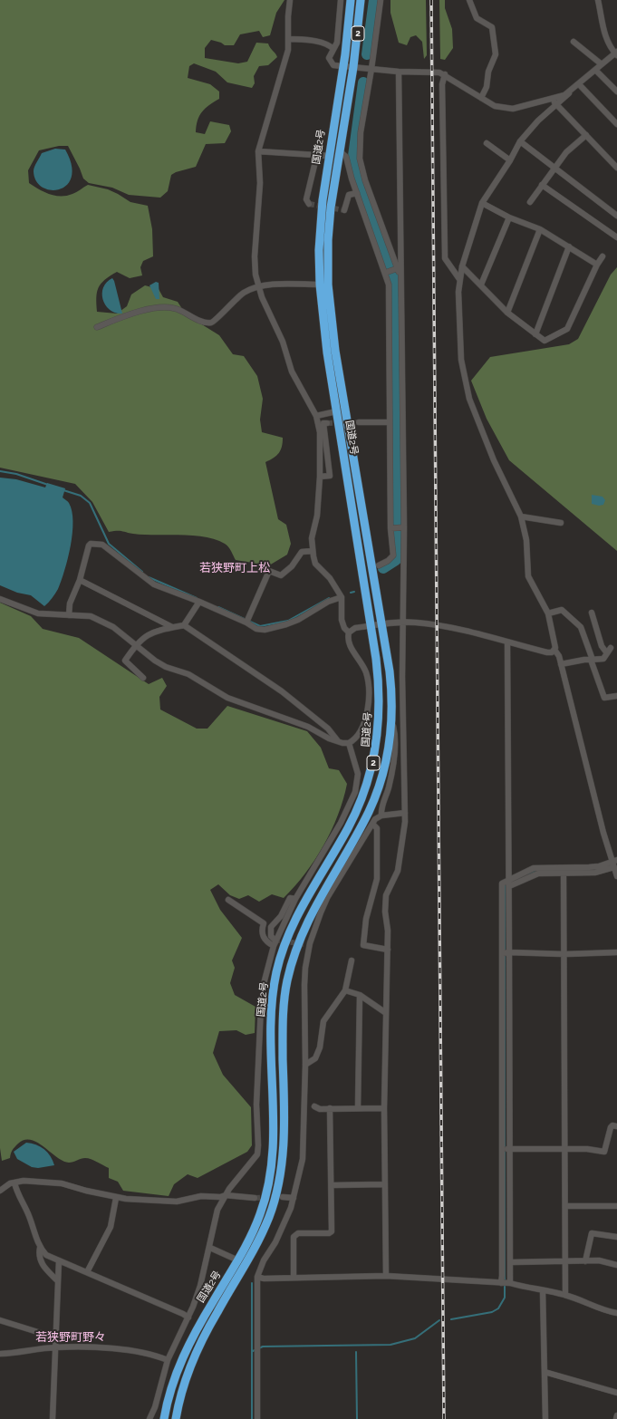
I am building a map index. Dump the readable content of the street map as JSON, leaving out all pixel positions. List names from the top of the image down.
{
  "streets": {
    "highway": ["2", "国道2号"]
  },
  "districts": ["若狭野町上松", "若狭野町野々"]
}
